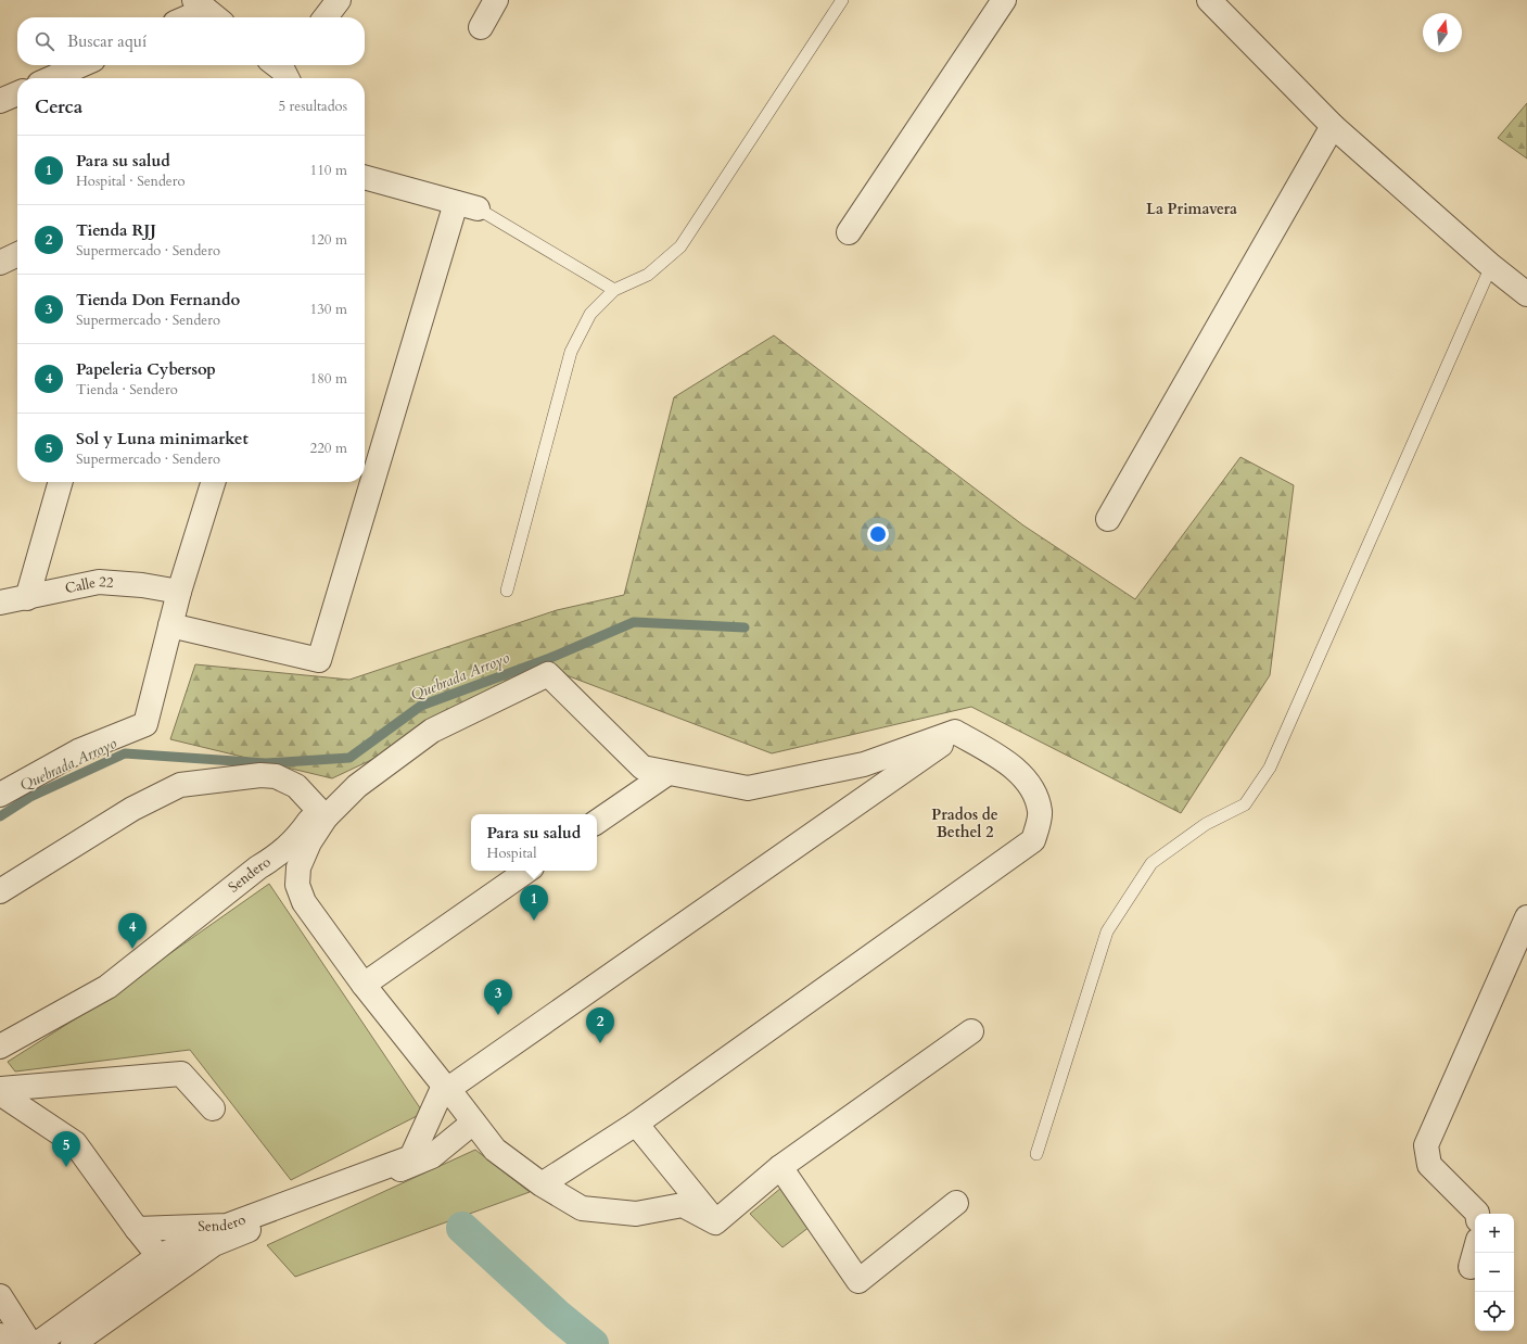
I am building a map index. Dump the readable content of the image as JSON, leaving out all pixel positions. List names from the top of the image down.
{
  "streets": {
    "street": ["Calle 22", "Sendero"]
  },
  "districts": ["La Primavera", "Prados de Bethel 2"],
  "water": ["Quebrada Arroyo"],
  "north": "top",
  "page": {
    "search": "Buscar aquí",
    "heading": ["Cerca", "5 resultados"],
    "list": [
      {
        "mark": "1",
        "name": "Para su salud",
        "note": "Hospital · Sendero",
        "value": "110 m"
      },
      {
        "mark": "2",
        "name": "Tienda RJJ",
        "note": "Supermercado · Sendero",
        "value": "120 m"
      },
      {
        "mark": "3",
        "name": "Tienda Don Fernando",
        "note": "Supermercado · Sendero",
        "value": "130 m"
      },
      {
        "mark": "4",
        "name": "Papeleria Cybersop",
        "note": "Tienda · Sendero",
        "value": "180 m"
      },
      {
        "mark": "5",
        "name": "Sol y Luna minimarket",
        "note": "Supermercado · Sendero",
        "value": "220 m"
      }
    ],
    "popup": ["Para su salud", "Hospital"],
    "pins": [
      "1",
      "4",
      "3",
      "2",
      "5"
    ],
    "map_buttons": ["+", "−"]
  }
}
